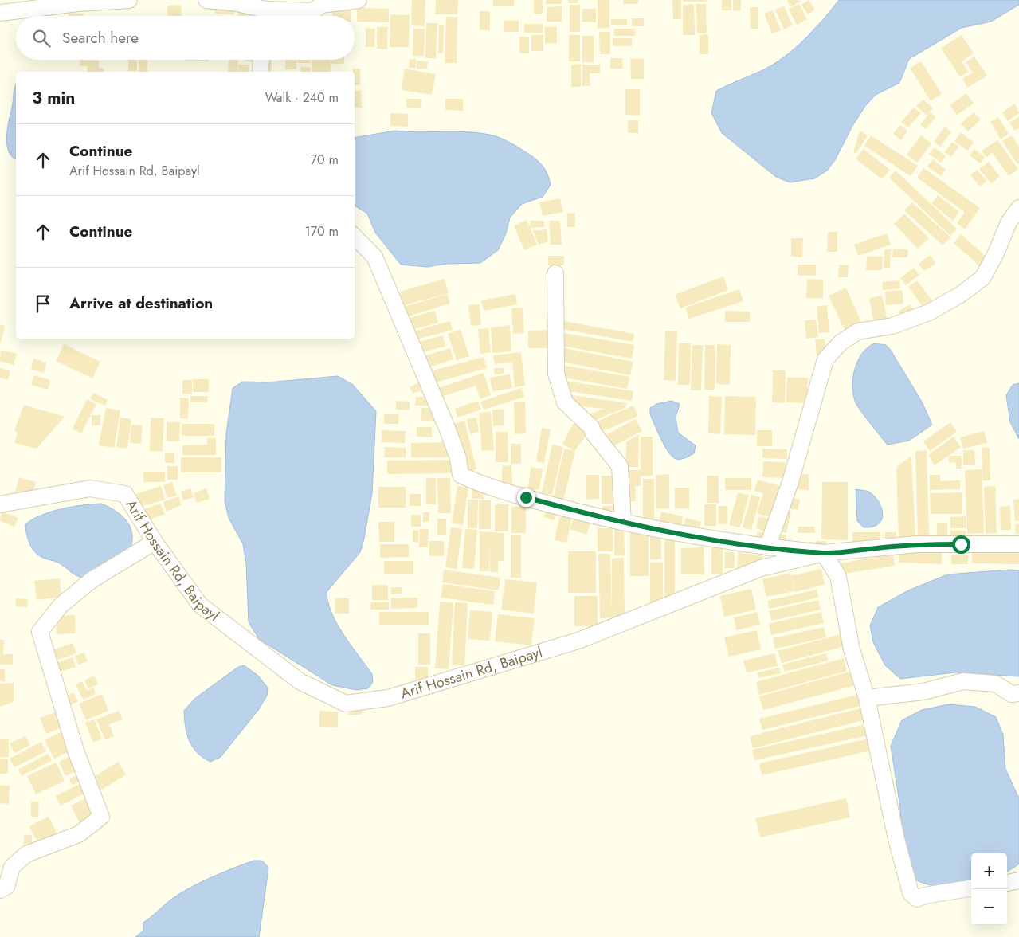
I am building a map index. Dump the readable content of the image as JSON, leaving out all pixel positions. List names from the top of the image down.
{
  "streets": {
    "street": ["Arif Hossain Rd, Baipayl"]
  },
  "page": {
    "search": "Search here",
    "heading": ["3 min", "Walk · 240 m"],
    "list": [
      ["Continue", "Arif Hossain Rd, Baipayl", "70 m"],
      ["Continue", "170 m"],
      "Arrive at destination"
    ],
    "map_buttons": ["+", "−"]
  }
}
